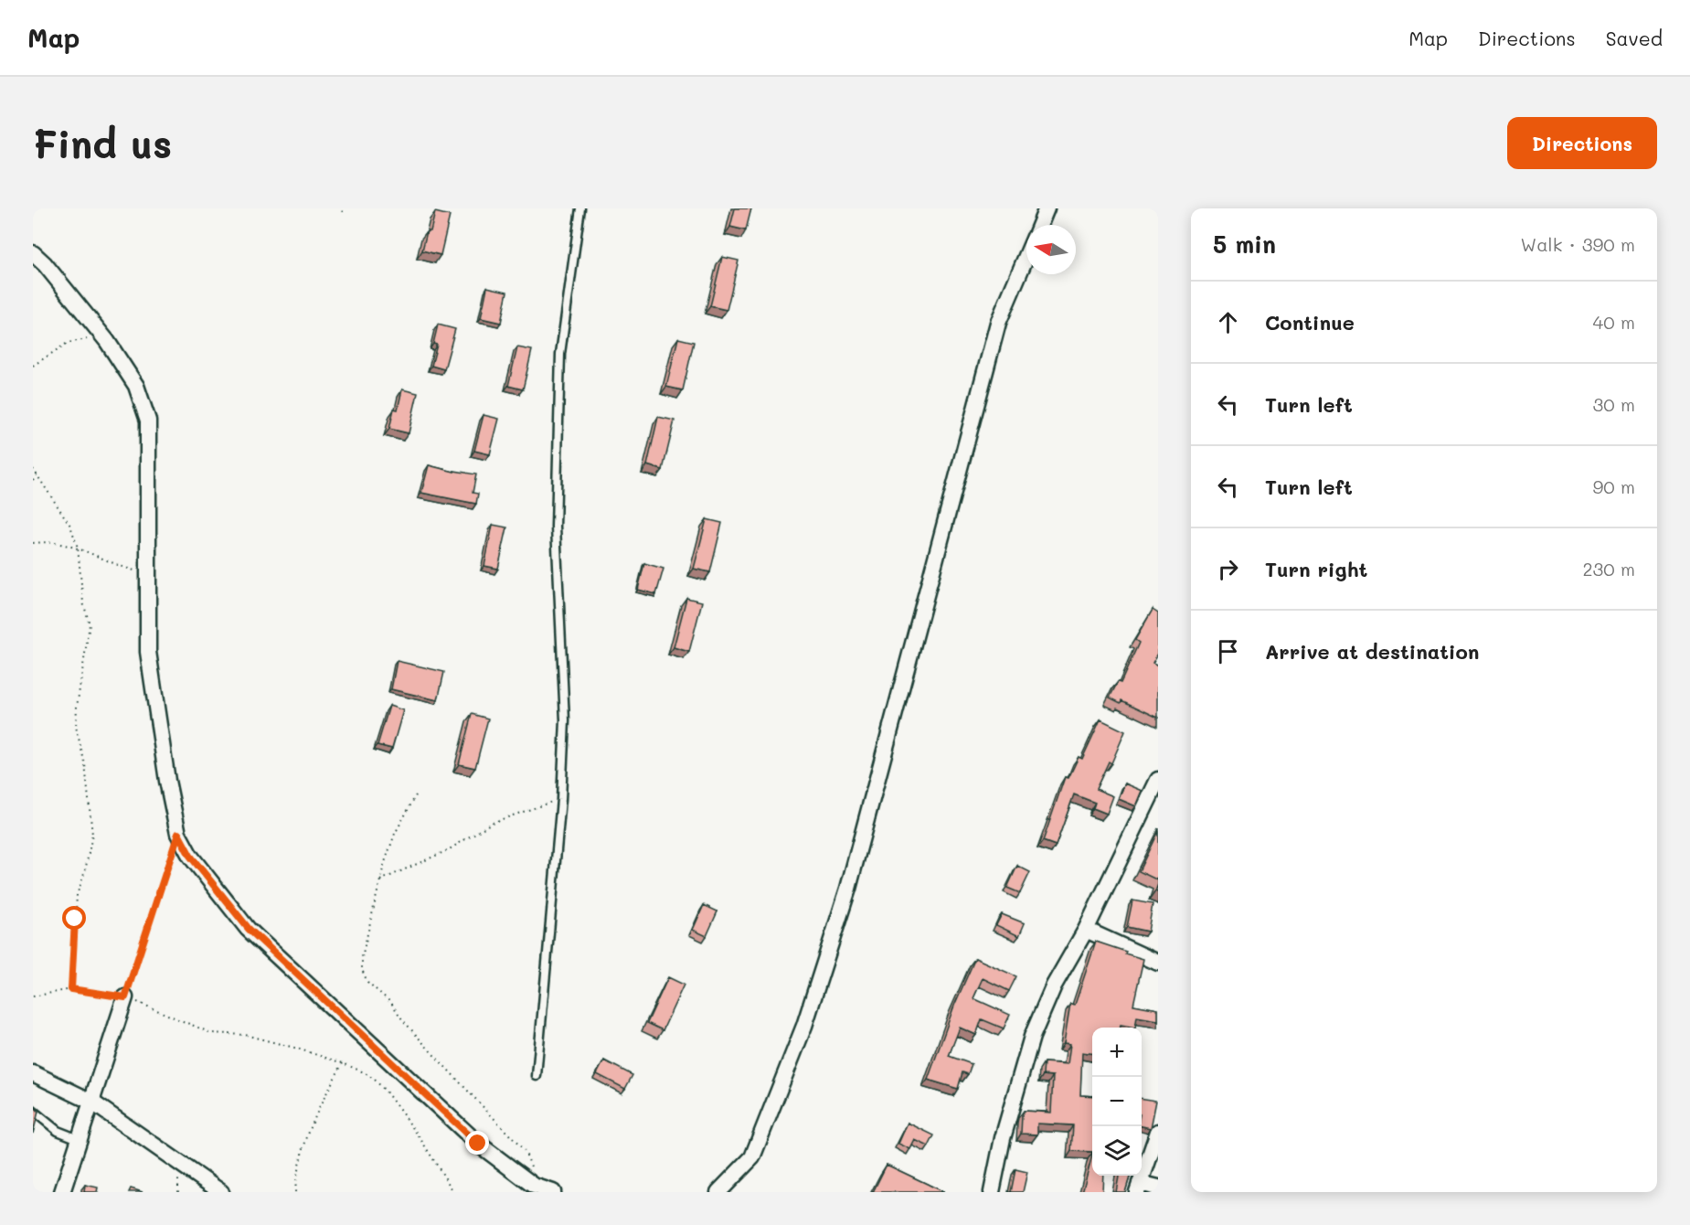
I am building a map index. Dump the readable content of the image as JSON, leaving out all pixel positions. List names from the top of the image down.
{
  "north": "left",
  "page": {
    "header": "Map",
    "nav": ["Map", "Directions", "Saved"],
    "buttons": "Directions",
    "title": "Find us",
    "heading": ["5 min", "Walk · 390 m"],
    "list": [
      ["Continue", "40 m"],
      ["Turn left", "30 m"],
      ["Turn left", "90 m"],
      ["Turn right", "230 m"],
      "Arrive at destination"
    ],
    "map_buttons": ["+", "−"]
  }
}
